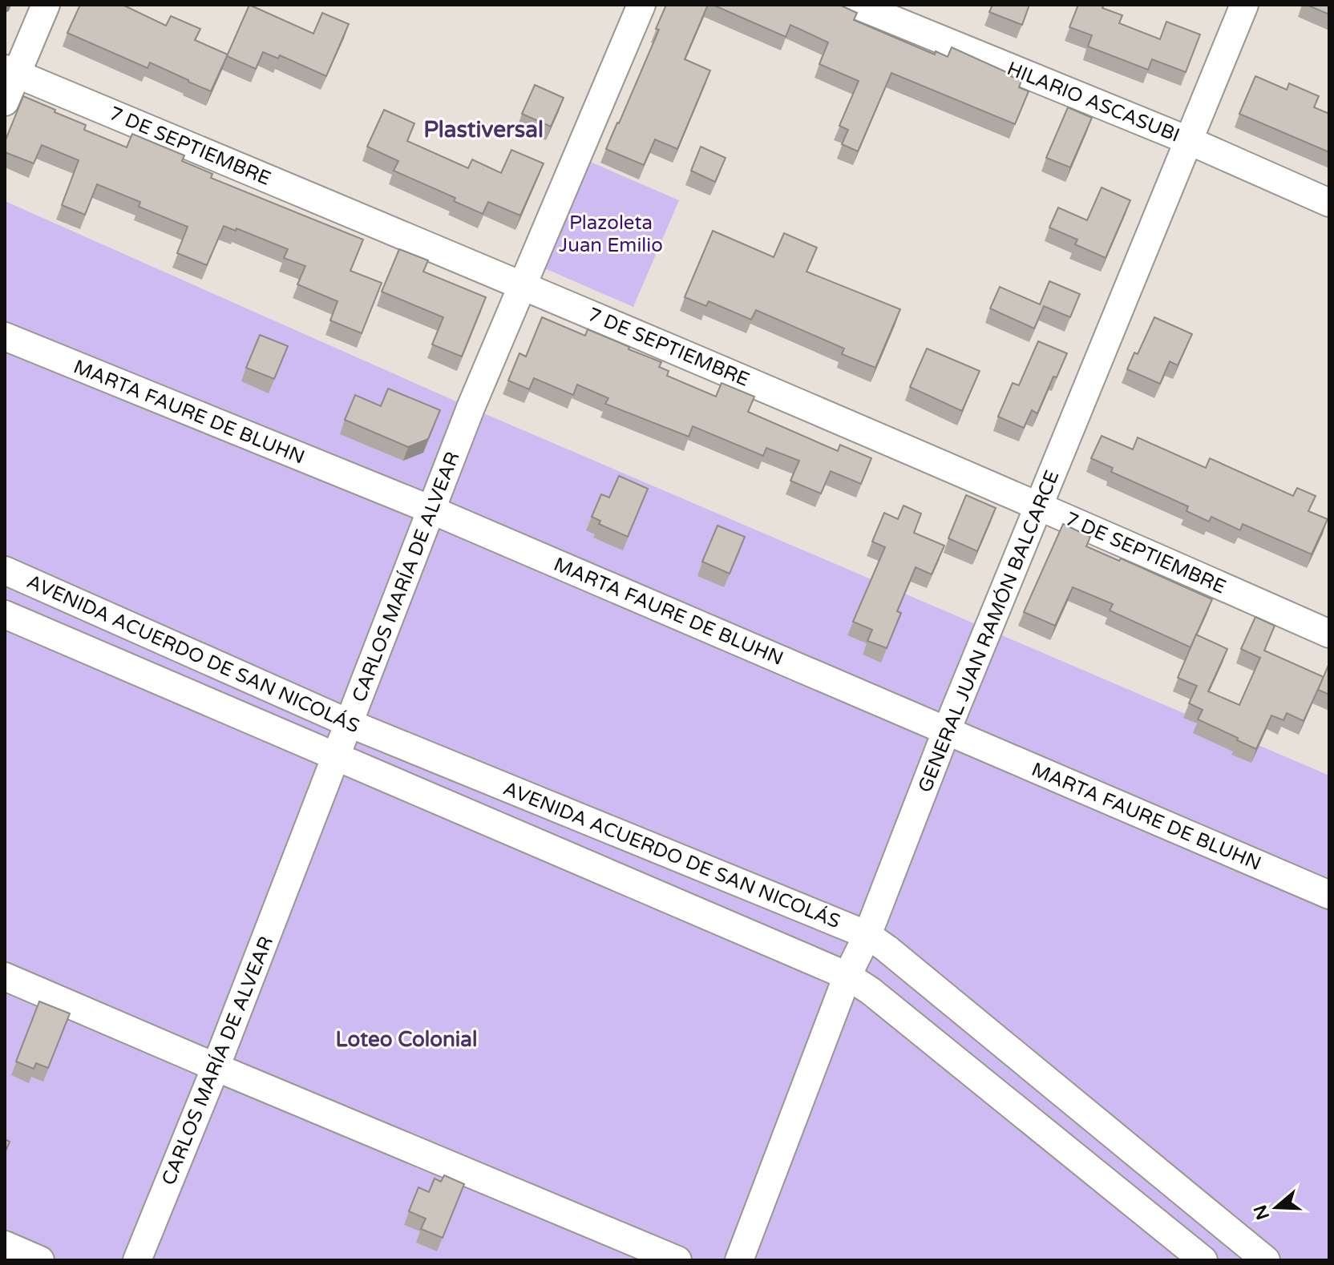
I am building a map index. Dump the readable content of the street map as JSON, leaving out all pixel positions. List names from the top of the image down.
{
  "streets": {
    "street": [
      "HILARIO ASCASUBI",
      "7 DE SEPTIEMBRE",
      "MARTA FAURE DE BLUHN",
      "CARLOS MARÍA DE ALVEAR",
      "GENERAL JUAN RAMÓN BALCARCE",
      "AVENIDA ACUERDO DE SAN NICOLÁS"
    ]
  },
  "crossings": [
    ["HILARIO ASCASUBI", "GENERAL JUAN RAMÓN BALCARCE"],
    ["7 DE SEPTIEMBRE", "CARLOS MARÍA DE ALVEAR"],
    ["7 DE SEPTIEMBRE", "GENERAL JUAN RAMÓN BALCARCE"],
    ["MARTA FAURE DE BLUHN", "CARLOS MARÍA DE ALVEAR"],
    ["MARTA FAURE DE BLUHN", "GENERAL JUAN RAMÓN BALCARCE"],
    ["CARLOS MARÍA DE ALVEAR", "AVENIDA ACUERDO DE SAN NICOLÁS"],
    ["GENERAL JUAN RAMÓN BALCARCE", "AVENIDA ACUERDO DE SAN NICOLÁS"]
  ],
  "districts": ["Plastiversal", "Loteo Colonial"],
  "parks": ["Plazoleta Juan Emilio"],
  "north": "left"
}
